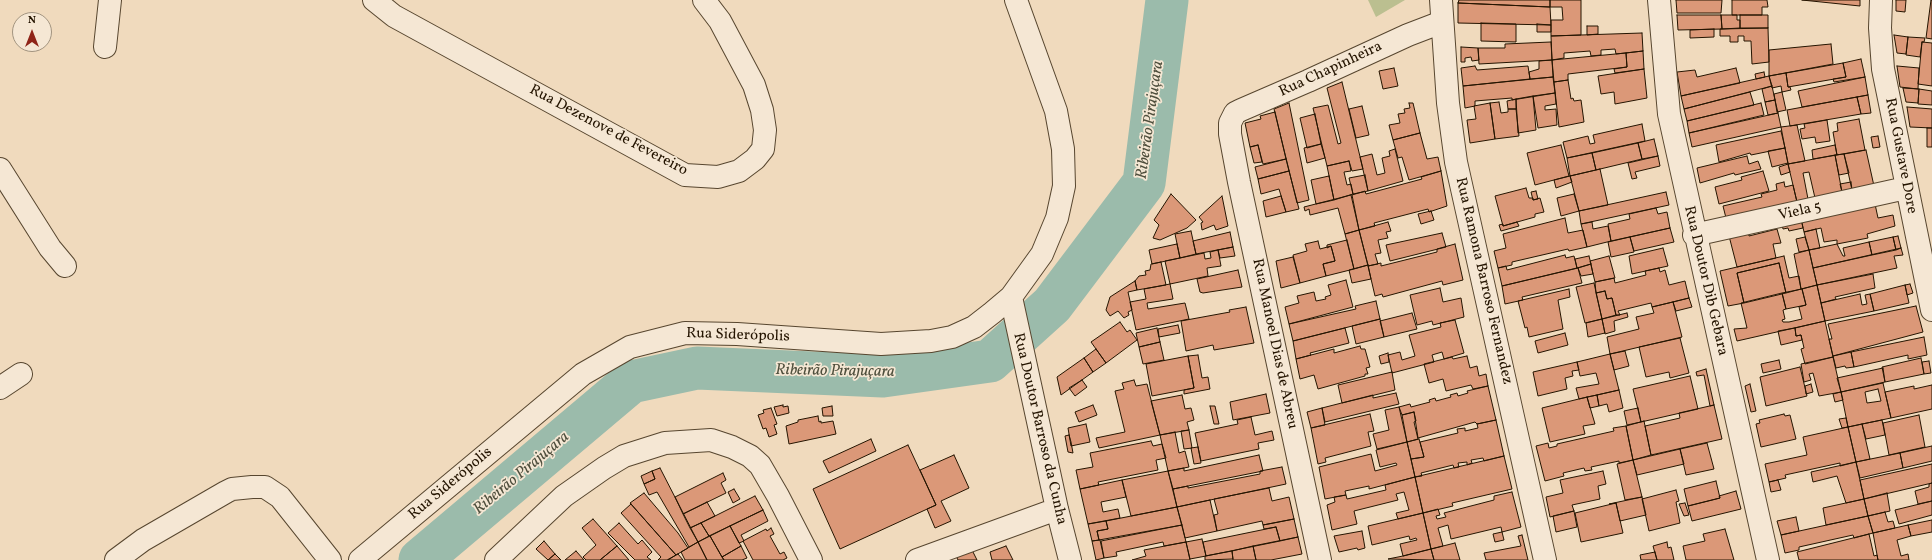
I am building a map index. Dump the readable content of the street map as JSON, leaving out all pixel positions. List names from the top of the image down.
{
  "streets": {
    "street": [
      "Rua Chapinheira",
      "Rua Dezenove de Fevereiro",
      "Rua Gustave Dore",
      "Viela 5",
      "Rua Ramona Barroso Fernandez",
      "Rua Doutor Dib Gebara",
      "Rua Siderópolis",
      "Rua Manoel Dias de Abreu",
      "Rua Doutor Barroso da Cunha"
    ]
  },
  "crossings": [
    ["Rua Chapinheira", "Rua Ramona Barroso Fernandez"],
    ["Rua Chapinheira", "Rua Manoel Dias de Abreu"],
    ["Rua Gustave Dore", "Viela 5"],
    ["Viela 5", "Rua Doutor Dib Gebara"],
    ["Rua Siderópolis", "Rua Doutor Barroso da Cunha"]
  ],
  "water": ["Ribeirão Pirajuçara"],
  "north": "top"
}
